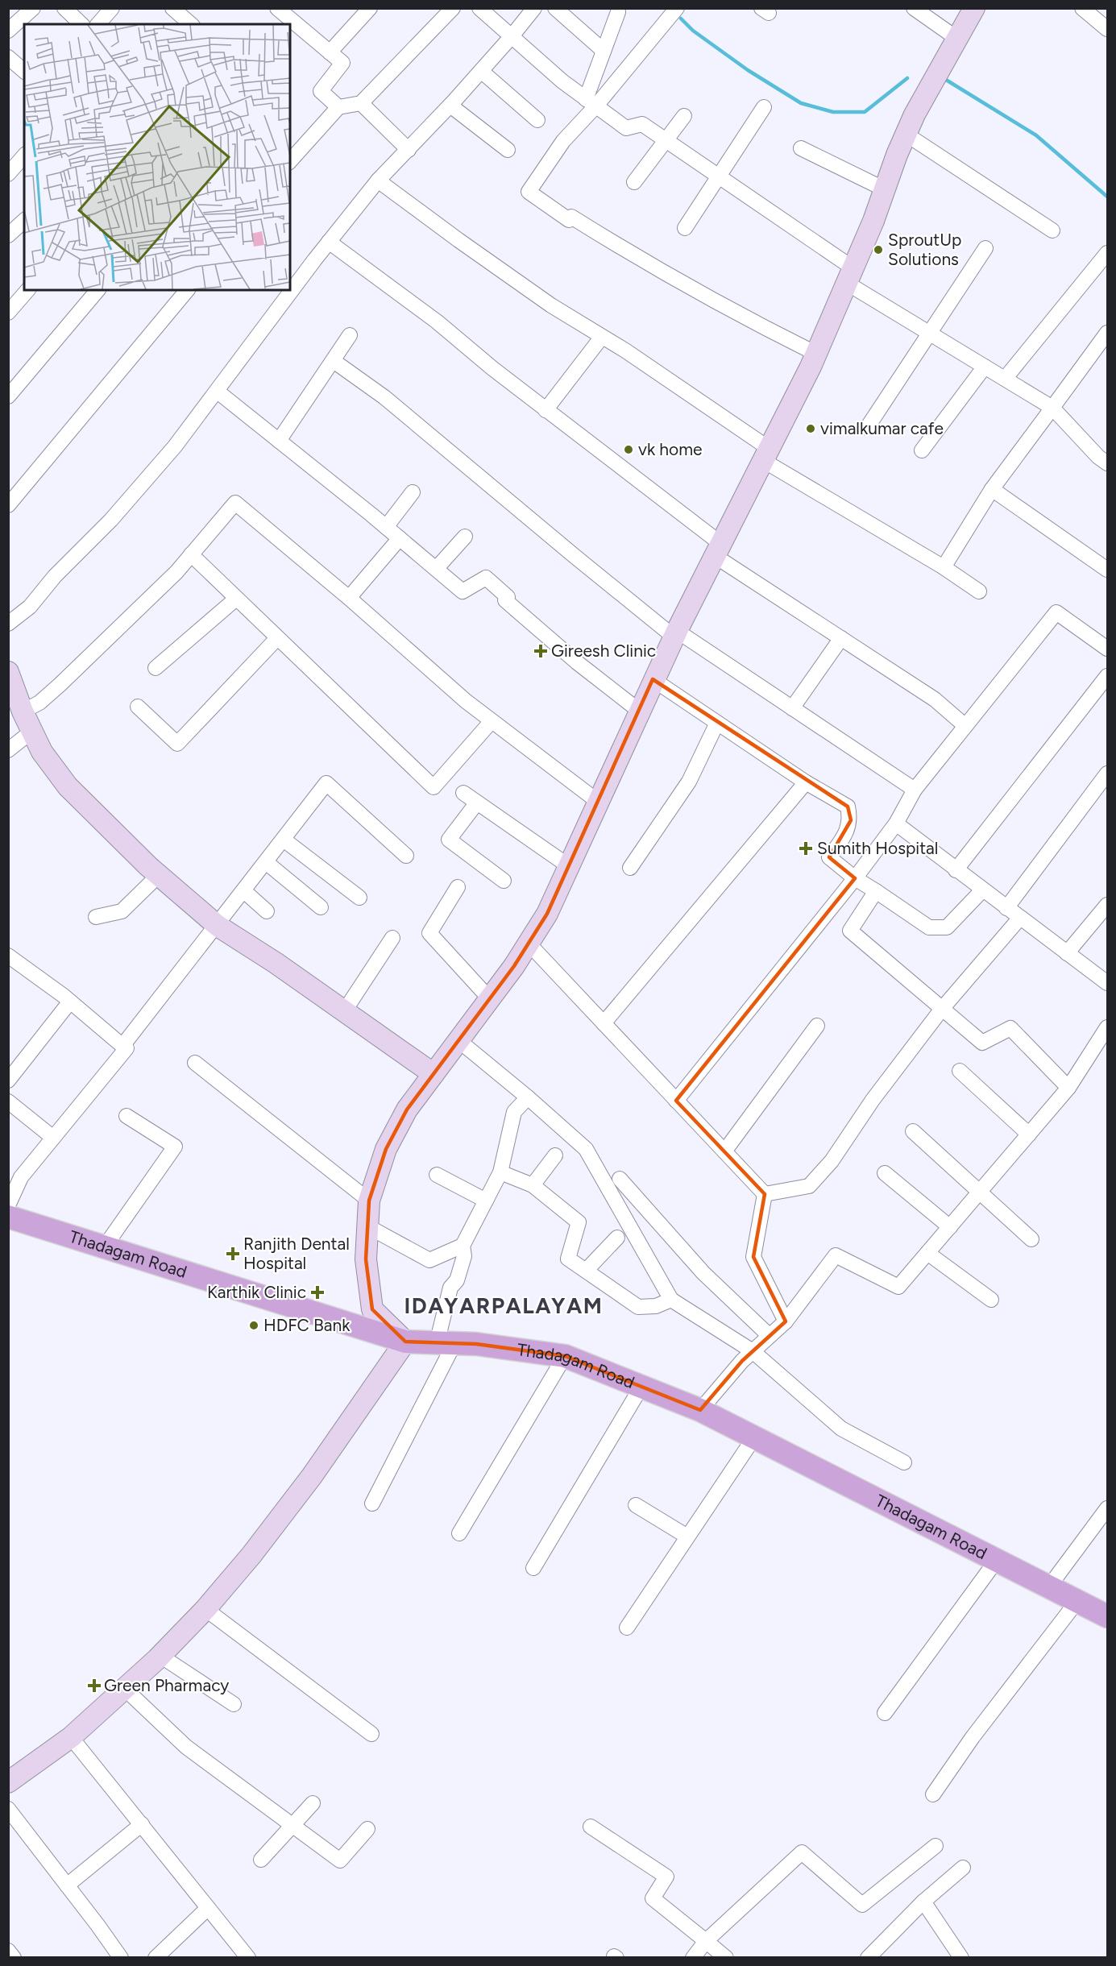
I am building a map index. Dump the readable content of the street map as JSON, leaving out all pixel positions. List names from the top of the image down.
{
  "streets": {
    "main road": ["Thadagam Road"]
  },
  "districts": ["IDAYARPALAYAM"],
  "places": {
    "other": [
      "SproutUp Solutions",
      "vimalkumar cafe",
      "vk home",
      "HDFC Bank"
    ],
    "health": [
      "Gireesh Clinic",
      "Sumith Hospital",
      "Ranjith Dental Hospital",
      "Karthik Clinic",
      "Green Pharmacy"
    ]
  }
}
